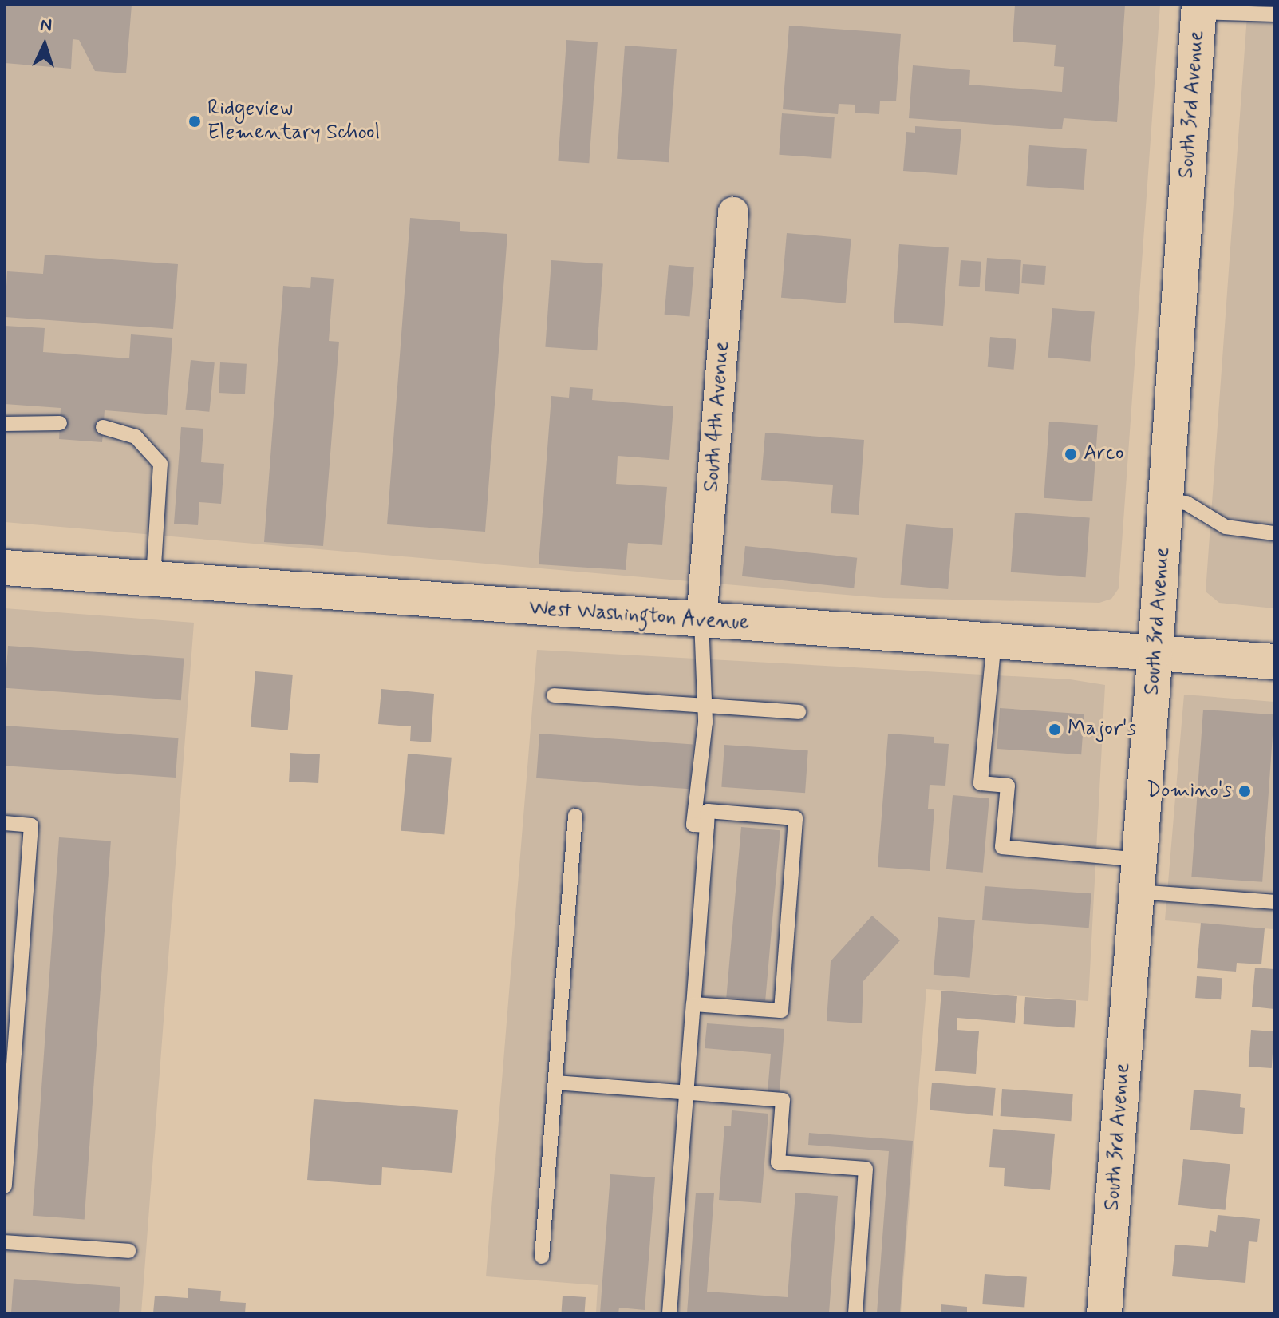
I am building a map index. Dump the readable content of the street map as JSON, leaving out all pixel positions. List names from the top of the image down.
{
  "streets": {
    "main road": ["South 3rd Avenue", "West Washington Avenue"],
    "street": ["South 4th Avenue"]
  },
  "crossings": [
    ["South 3rd Avenue", "West Washington Avenue"],
    ["South 4th Avenue", "West Washington Avenue"]
  ],
  "places": [
    "Ridgeview Elementary School",
    "Arco",
    "Major's",
    "Domino's"
  ],
  "north": "top"
}
